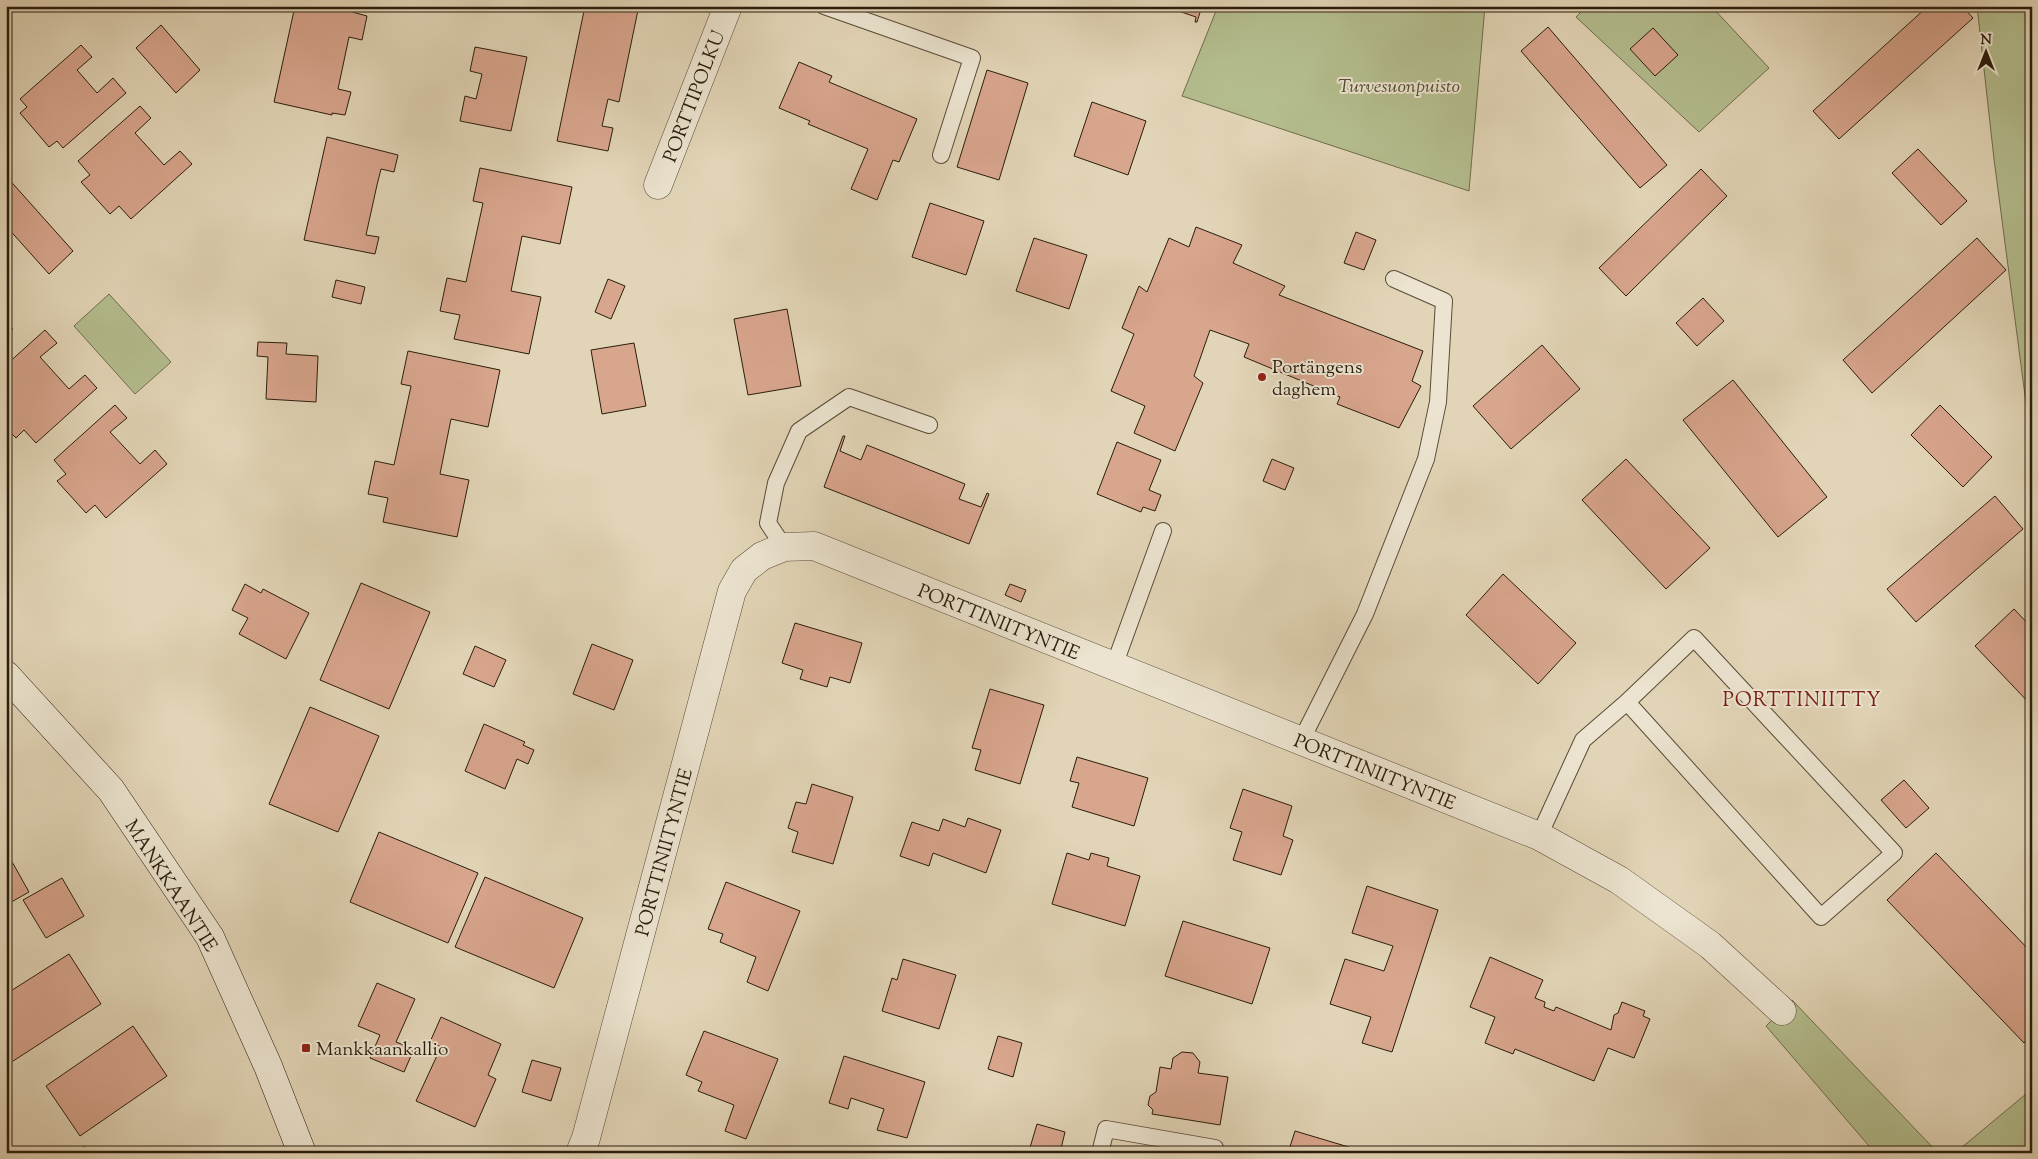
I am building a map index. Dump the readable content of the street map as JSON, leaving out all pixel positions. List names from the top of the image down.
{
  "streets": {
    "street": ["PORTTIPOLKU", "PORTTINIITYNTIE", "MANKKAANTIE"]
  },
  "districts": ["PORTTINIITTY"],
  "parks": ["Turvesuonpuisto"],
  "places": {
    "other": ["Portängens daghem"],
    "transit": ["Mankkaankallio"]
  },
  "north": "top"
}
